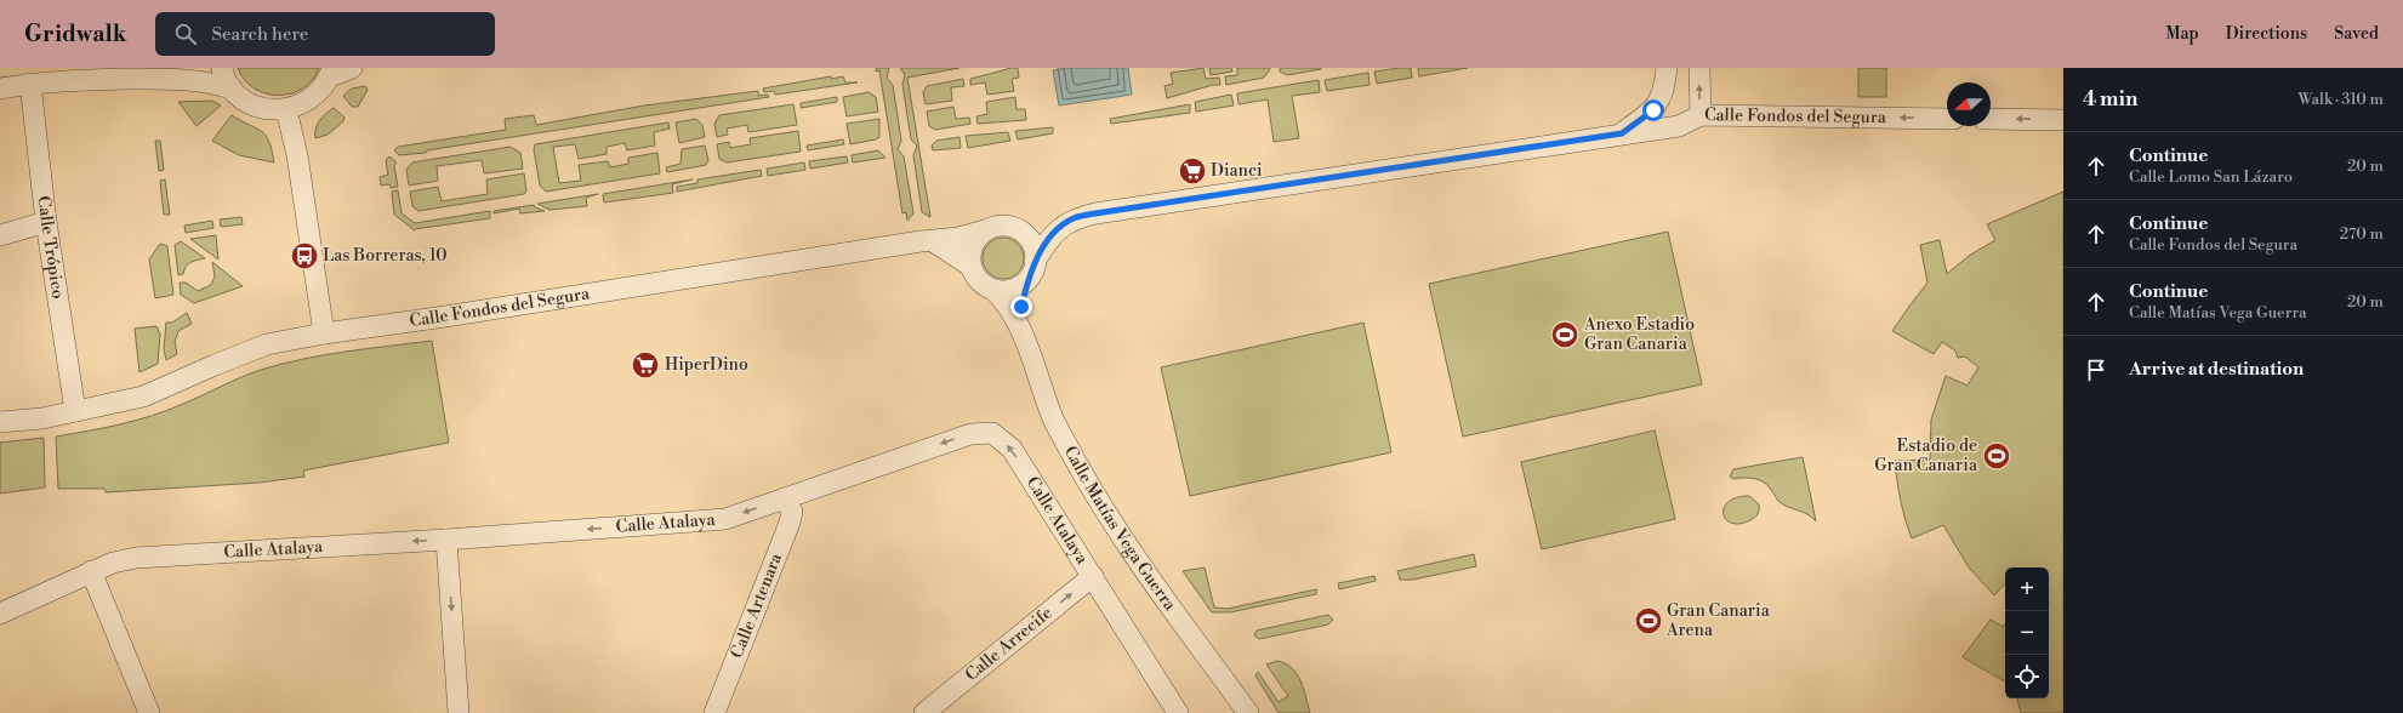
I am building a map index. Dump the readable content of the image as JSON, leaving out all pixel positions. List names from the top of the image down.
{
  "streets": {
    "street": [
      "Calle Fondos del Segura",
      "Calle Trópico",
      "Calle Atalaya",
      "Calle Matías Vega Guerra",
      "Calle Artenara",
      "Calle Arrecife"
    ]
  },
  "crossings": [
    ["Calle Fondos del Segura", "Calle Trópico"],
    ["Calle Fondos del Segura", "Calle Matías Vega Guerra"],
    ["Calle Atalaya", "Calle Artenara"],
    ["Calle Atalaya", "Calle Arrecife"]
  ],
  "one_way": ["Calle Atalaya", "Calle Arrecife"],
  "places": {
    "supermarket": ["Dianci", "HiperDino"],
    "bus stop": ["Las Borreras, 10"],
    "sports": ["Anexo Estadio Gran Canaria", "Estadio de Gran Canaria", "Gran Canaria Arena"]
  },
  "north": "left",
  "page": {
    "header": "Gridwalk",
    "search": "Search here",
    "nav": ["Map", "Directions", "Saved"],
    "heading": ["4 min", "Walk · 310 m"],
    "list": [
      ["Continue", "Calle Lomo San Lázaro", "20 m"],
      ["Continue", "Calle Fondos del Segura", "270 m"],
      ["Continue", "Calle Matías Vega Guerra", "20 m"],
      "Arrive at destination"
    ],
    "map_buttons": ["+", "−"]
  }
}
